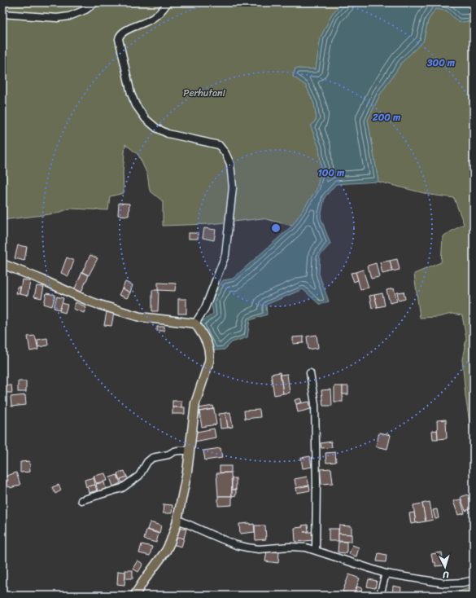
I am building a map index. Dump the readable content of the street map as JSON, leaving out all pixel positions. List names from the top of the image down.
{
  "parks": ["Perhutani"],
  "north": "bottom",
  "rings": ["300 m", "200 m", "100 m"]
}
